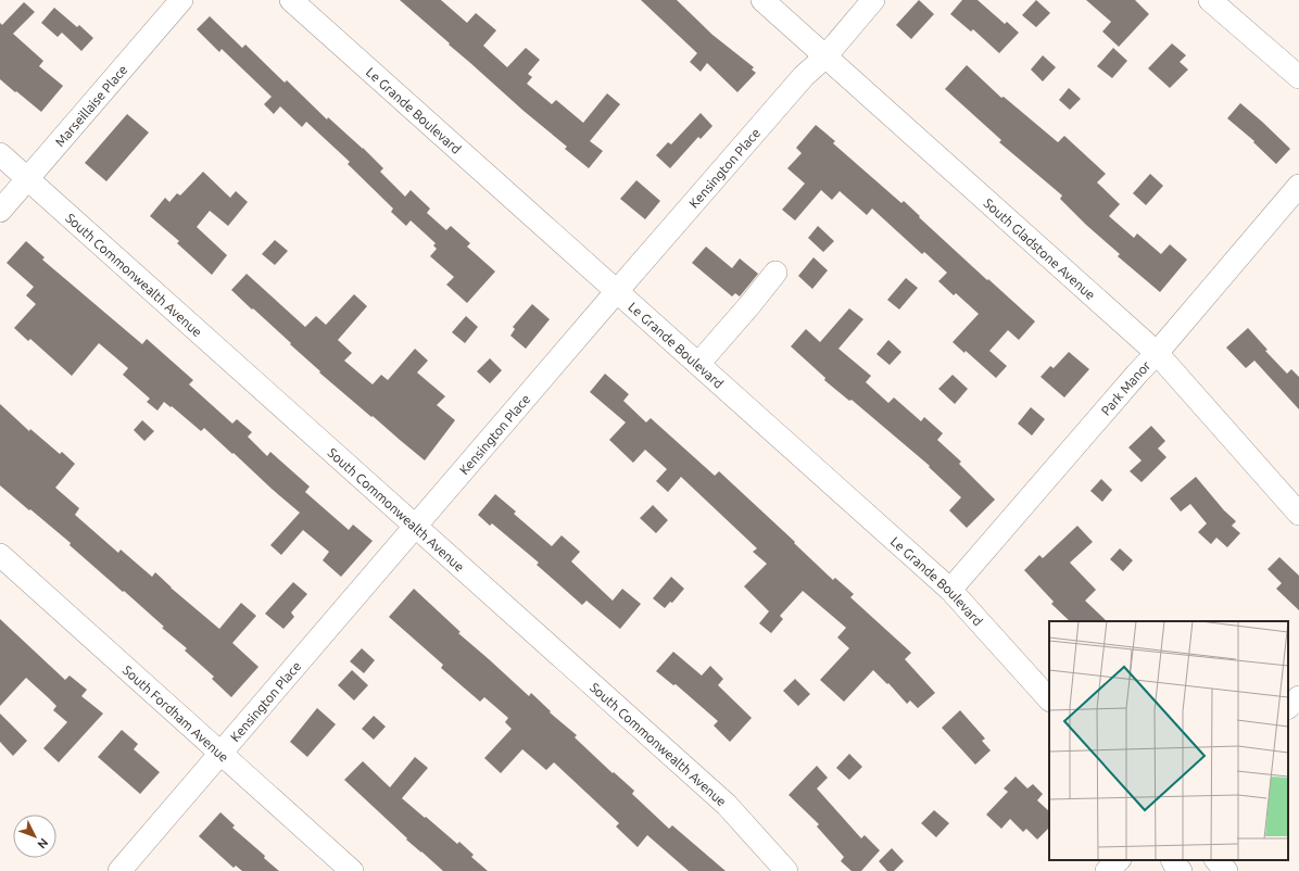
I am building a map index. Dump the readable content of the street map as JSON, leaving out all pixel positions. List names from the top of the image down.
{
  "streets": {
    "street": [
      "Marseillaise Place",
      "Le Grande Boulevard",
      "Kensington Place",
      "South Gladstone Avenue",
      "South Commonwealth Avenue",
      "Park Manor",
      "South Fordham Avenue"
    ]
  },
  "crossings": [
    ["Marseillaise Place", "South Commonwealth Avenue"],
    ["Le Grande Boulevard", "Kensington Place"],
    ["Le Grande Boulevard", "Park Manor"],
    ["Kensington Place", "South Gladstone Avenue"],
    ["Kensington Place", "South Commonwealth Avenue"],
    ["Kensington Place", "South Fordham Avenue"],
    ["South Gladstone Avenue", "Park Manor"]
  ],
  "north": "bottom right"
}
